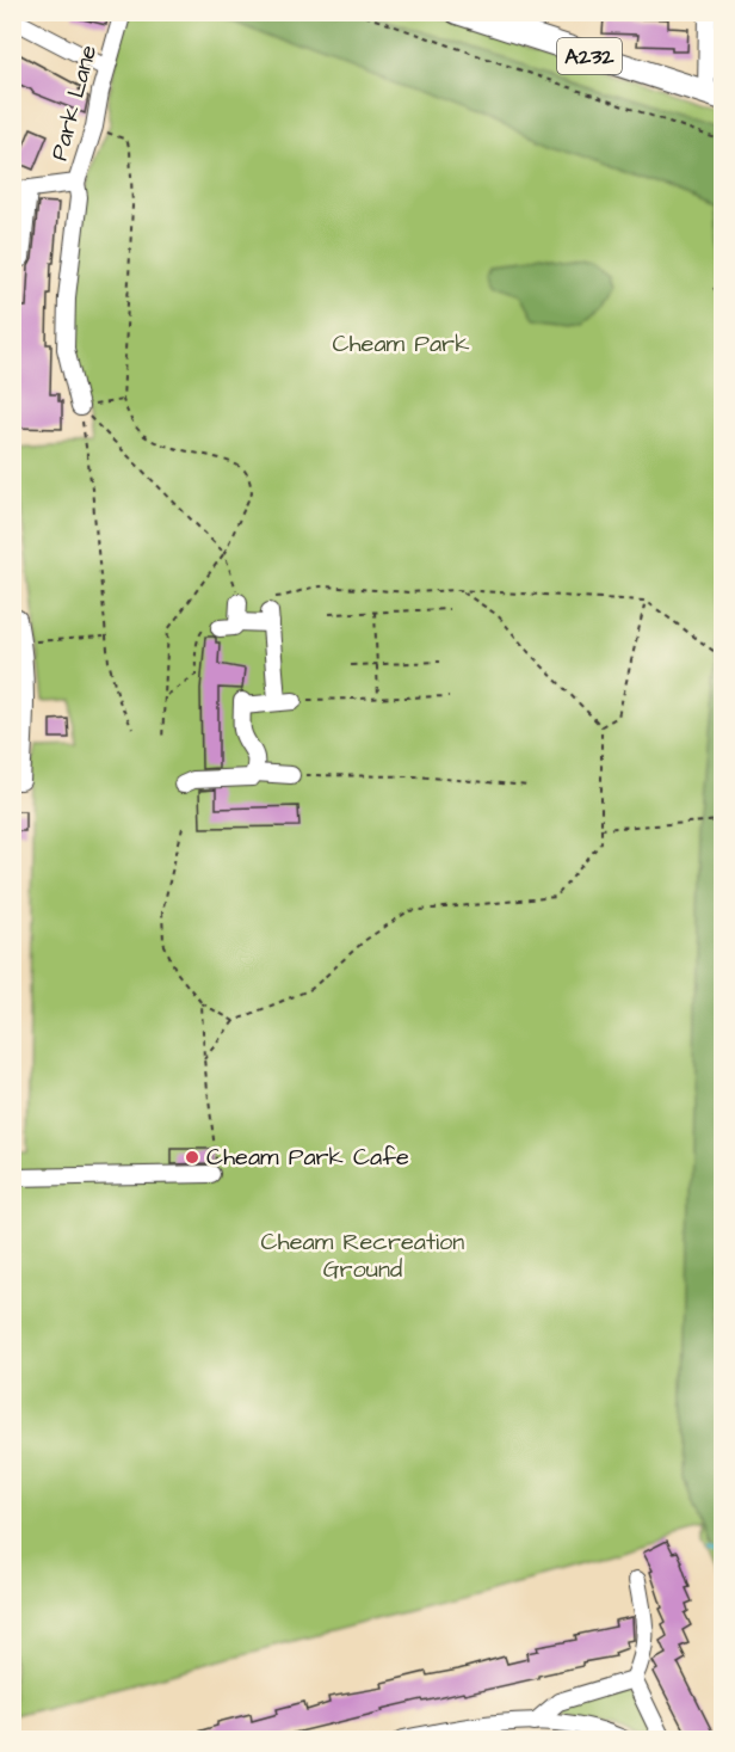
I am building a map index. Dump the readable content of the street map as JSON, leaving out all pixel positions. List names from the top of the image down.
{
  "streets": {
    "highway": ["A232"],
    "street": ["Park Lane"]
  },
  "parks": ["Cheam Park", "Cheam Recreation Ground"],
  "places": ["Cheam Park Cafe"]
}
